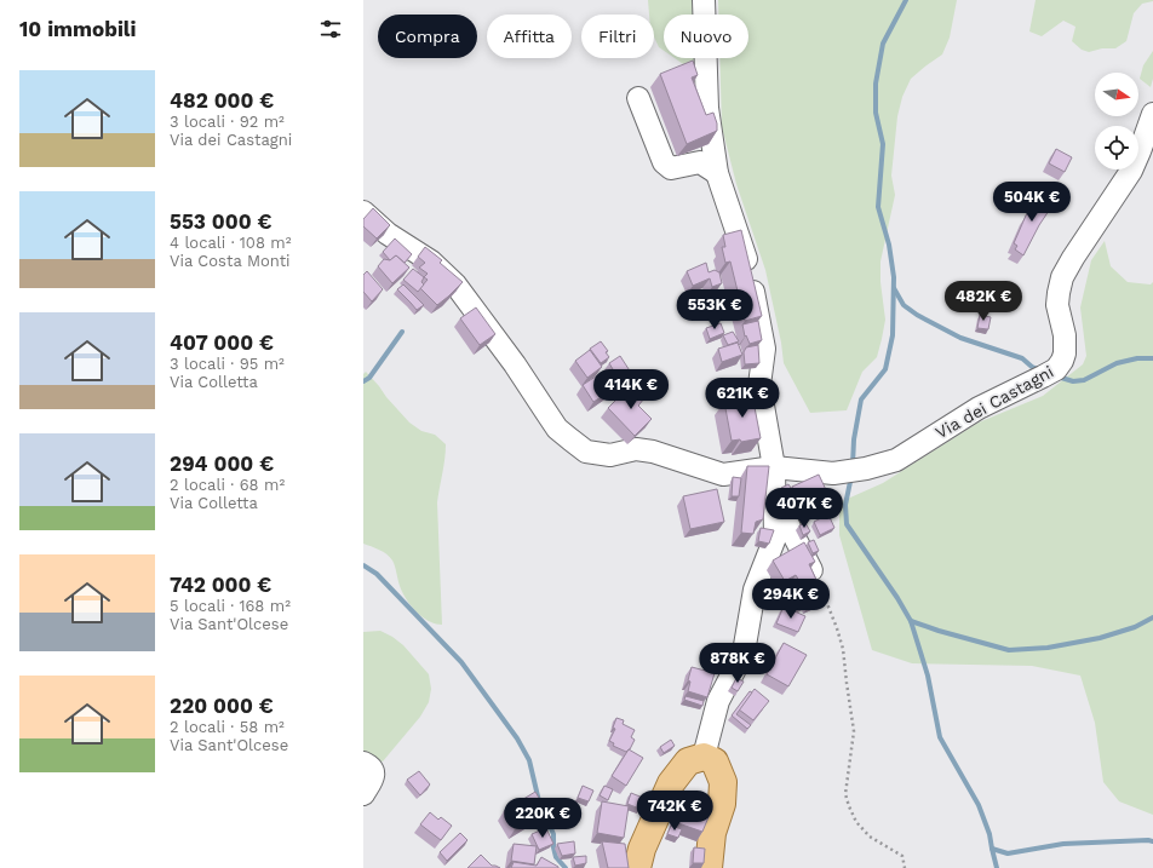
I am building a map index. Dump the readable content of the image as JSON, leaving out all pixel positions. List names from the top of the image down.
{
  "streets": {
    "street": ["Via dei Castagni"]
  },
  "north": "right",
  "page": {
    "heading": "10 immobili",
    "chip": [
      "Compra",
      "Affitta",
      "Filtri",
      "Nuovo"
    ],
    "list": [
      {
        "name": "482 000 €",
        "note": "3 locali · 92 m² · Via dei Castagni"
      },
      {
        "name": "553 000 €",
        "note": "4 locali · 108 m² · Via Costa Monti"
      },
      {
        "name": "407 000 €",
        "note": "3 locali · 95 m² · Via Colletta"
      },
      {
        "name": "294 000 €",
        "note": "2 locali · 68 m² · Via Colletta"
      },
      {
        "name": "742 000 €",
        "note": "5 locali · 168 m² · Via Sant'Olcese"
      },
      {
        "name": "220 000 €",
        "note": "2 locali · 58 m² · Via Sant'Olcese"
      }
    ],
    "price": [
      "504K €",
      "482K €",
      "553K €",
      "414K €",
      "621K €",
      "407K €",
      "294K €",
      "878K €",
      "742K €",
      "220K €"
    ]
  }
}
